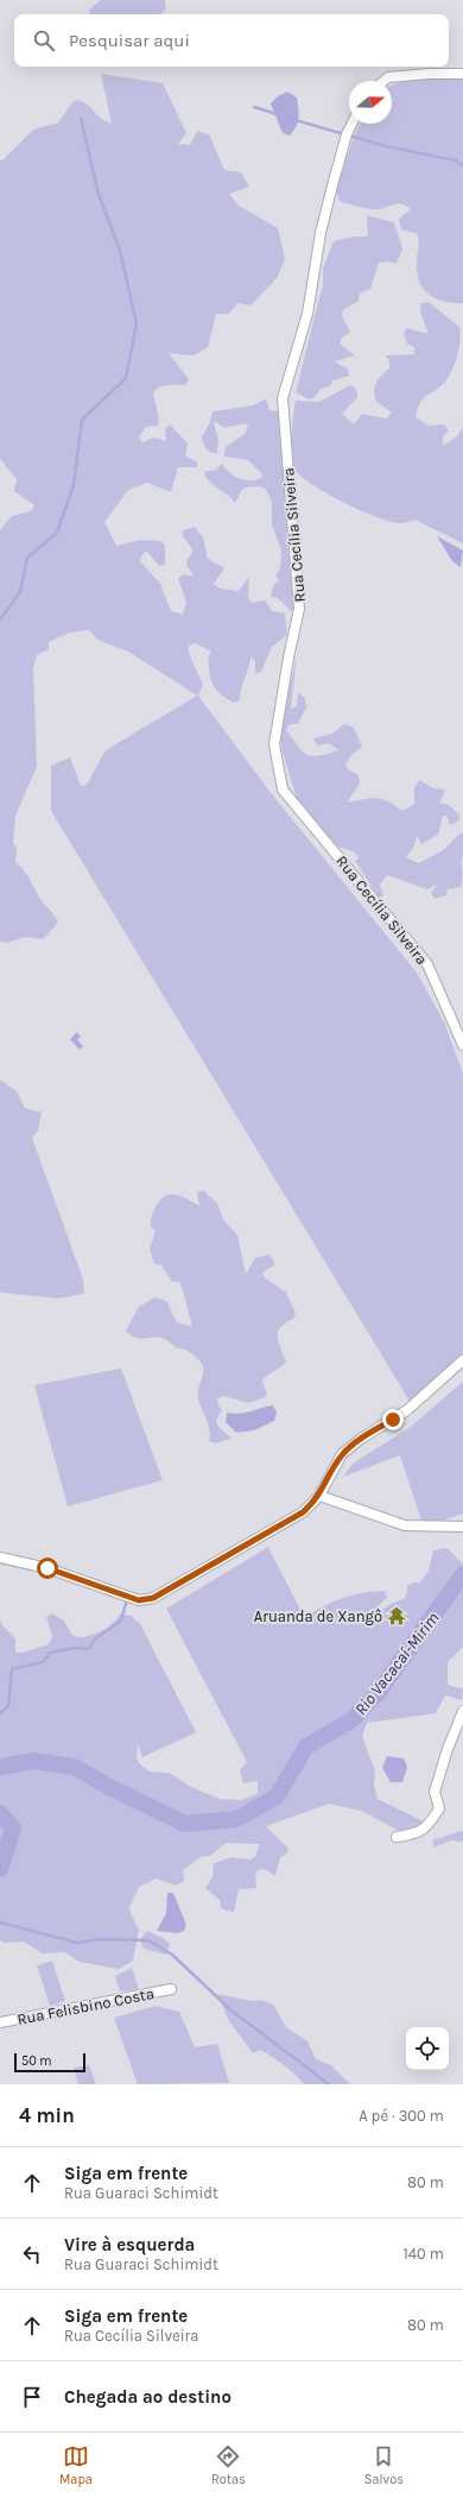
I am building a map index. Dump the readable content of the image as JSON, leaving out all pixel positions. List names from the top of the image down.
{
  "streets": {
    "street": ["Rua Cecília Silveira", "Rua Felisbino Costa"]
  },
  "water": ["Rio Vacacaí-Mirim"],
  "places": {
    "temple": ["Aruanda de Xangô"]
  },
  "scale_bar": "50 m",
  "north": "right",
  "page": {
    "search": "Pesquisar aqui",
    "scale": "50 m",
    "heading": ["4 min", "A pé · 300 m"],
    "list": [
      ["Siga em frente", "Rua Guaraci Schimidt", "80 m"],
      ["Vire à esquerda", "Rua Guaraci Schimidt", "140 m"],
      ["Siga em frente", "Rua Cecília Silveira", "80 m"],
      "Chegada ao destino"
    ],
    "nav": ["Mapa", "Rotas", "Salvos"]
  }
}
